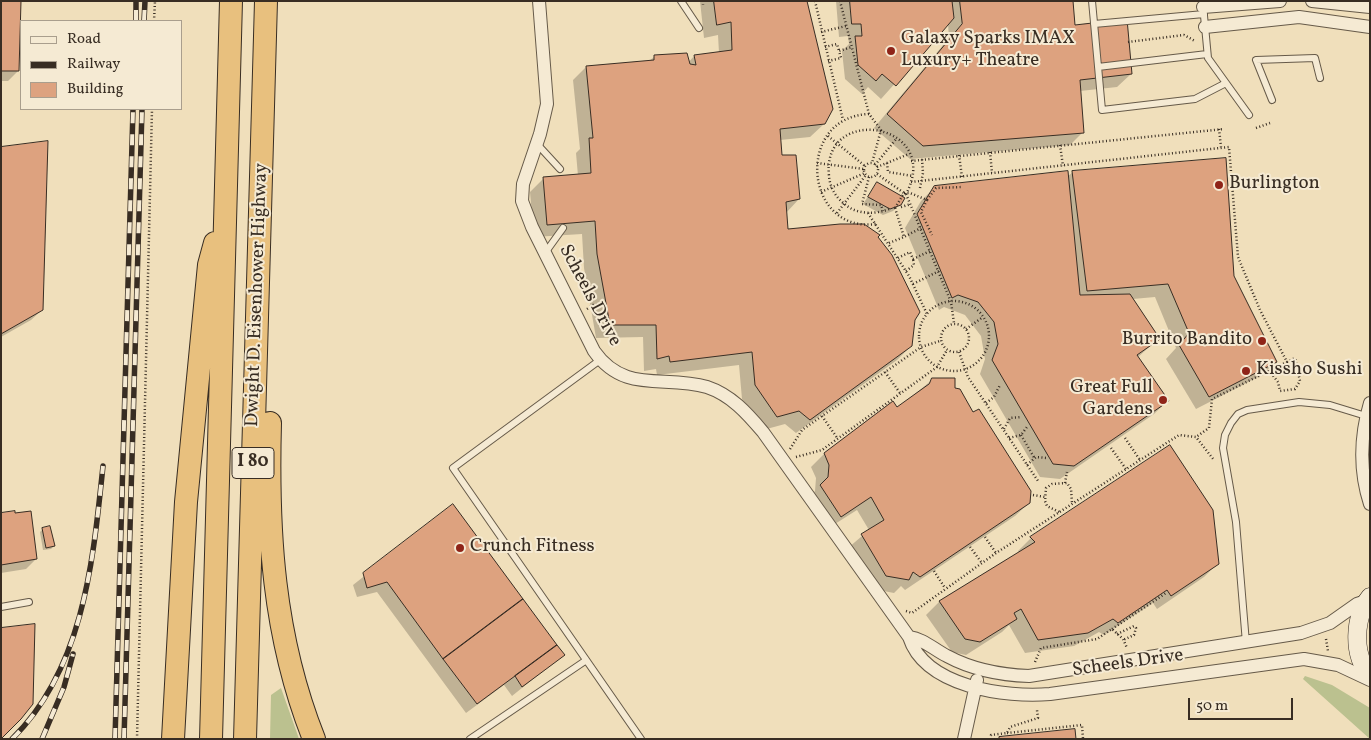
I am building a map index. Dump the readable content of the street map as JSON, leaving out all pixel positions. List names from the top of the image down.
{
  "streets": {
    "highway": ["Dwight D. Eisenhower Highway", "I 80"],
    "street": ["Scheels Drive"]
  },
  "places": [
    "Galaxy Sparks IMAX Luxury+ Theatre",
    "Burlington",
    "Burrito Bandito",
    "Kissho Sushi",
    "Great Full Gardens",
    "Crunch Fitness"
  ],
  "legend": ["Road", "Railway", "Building"],
  "scale_bar": "50 m"
}
